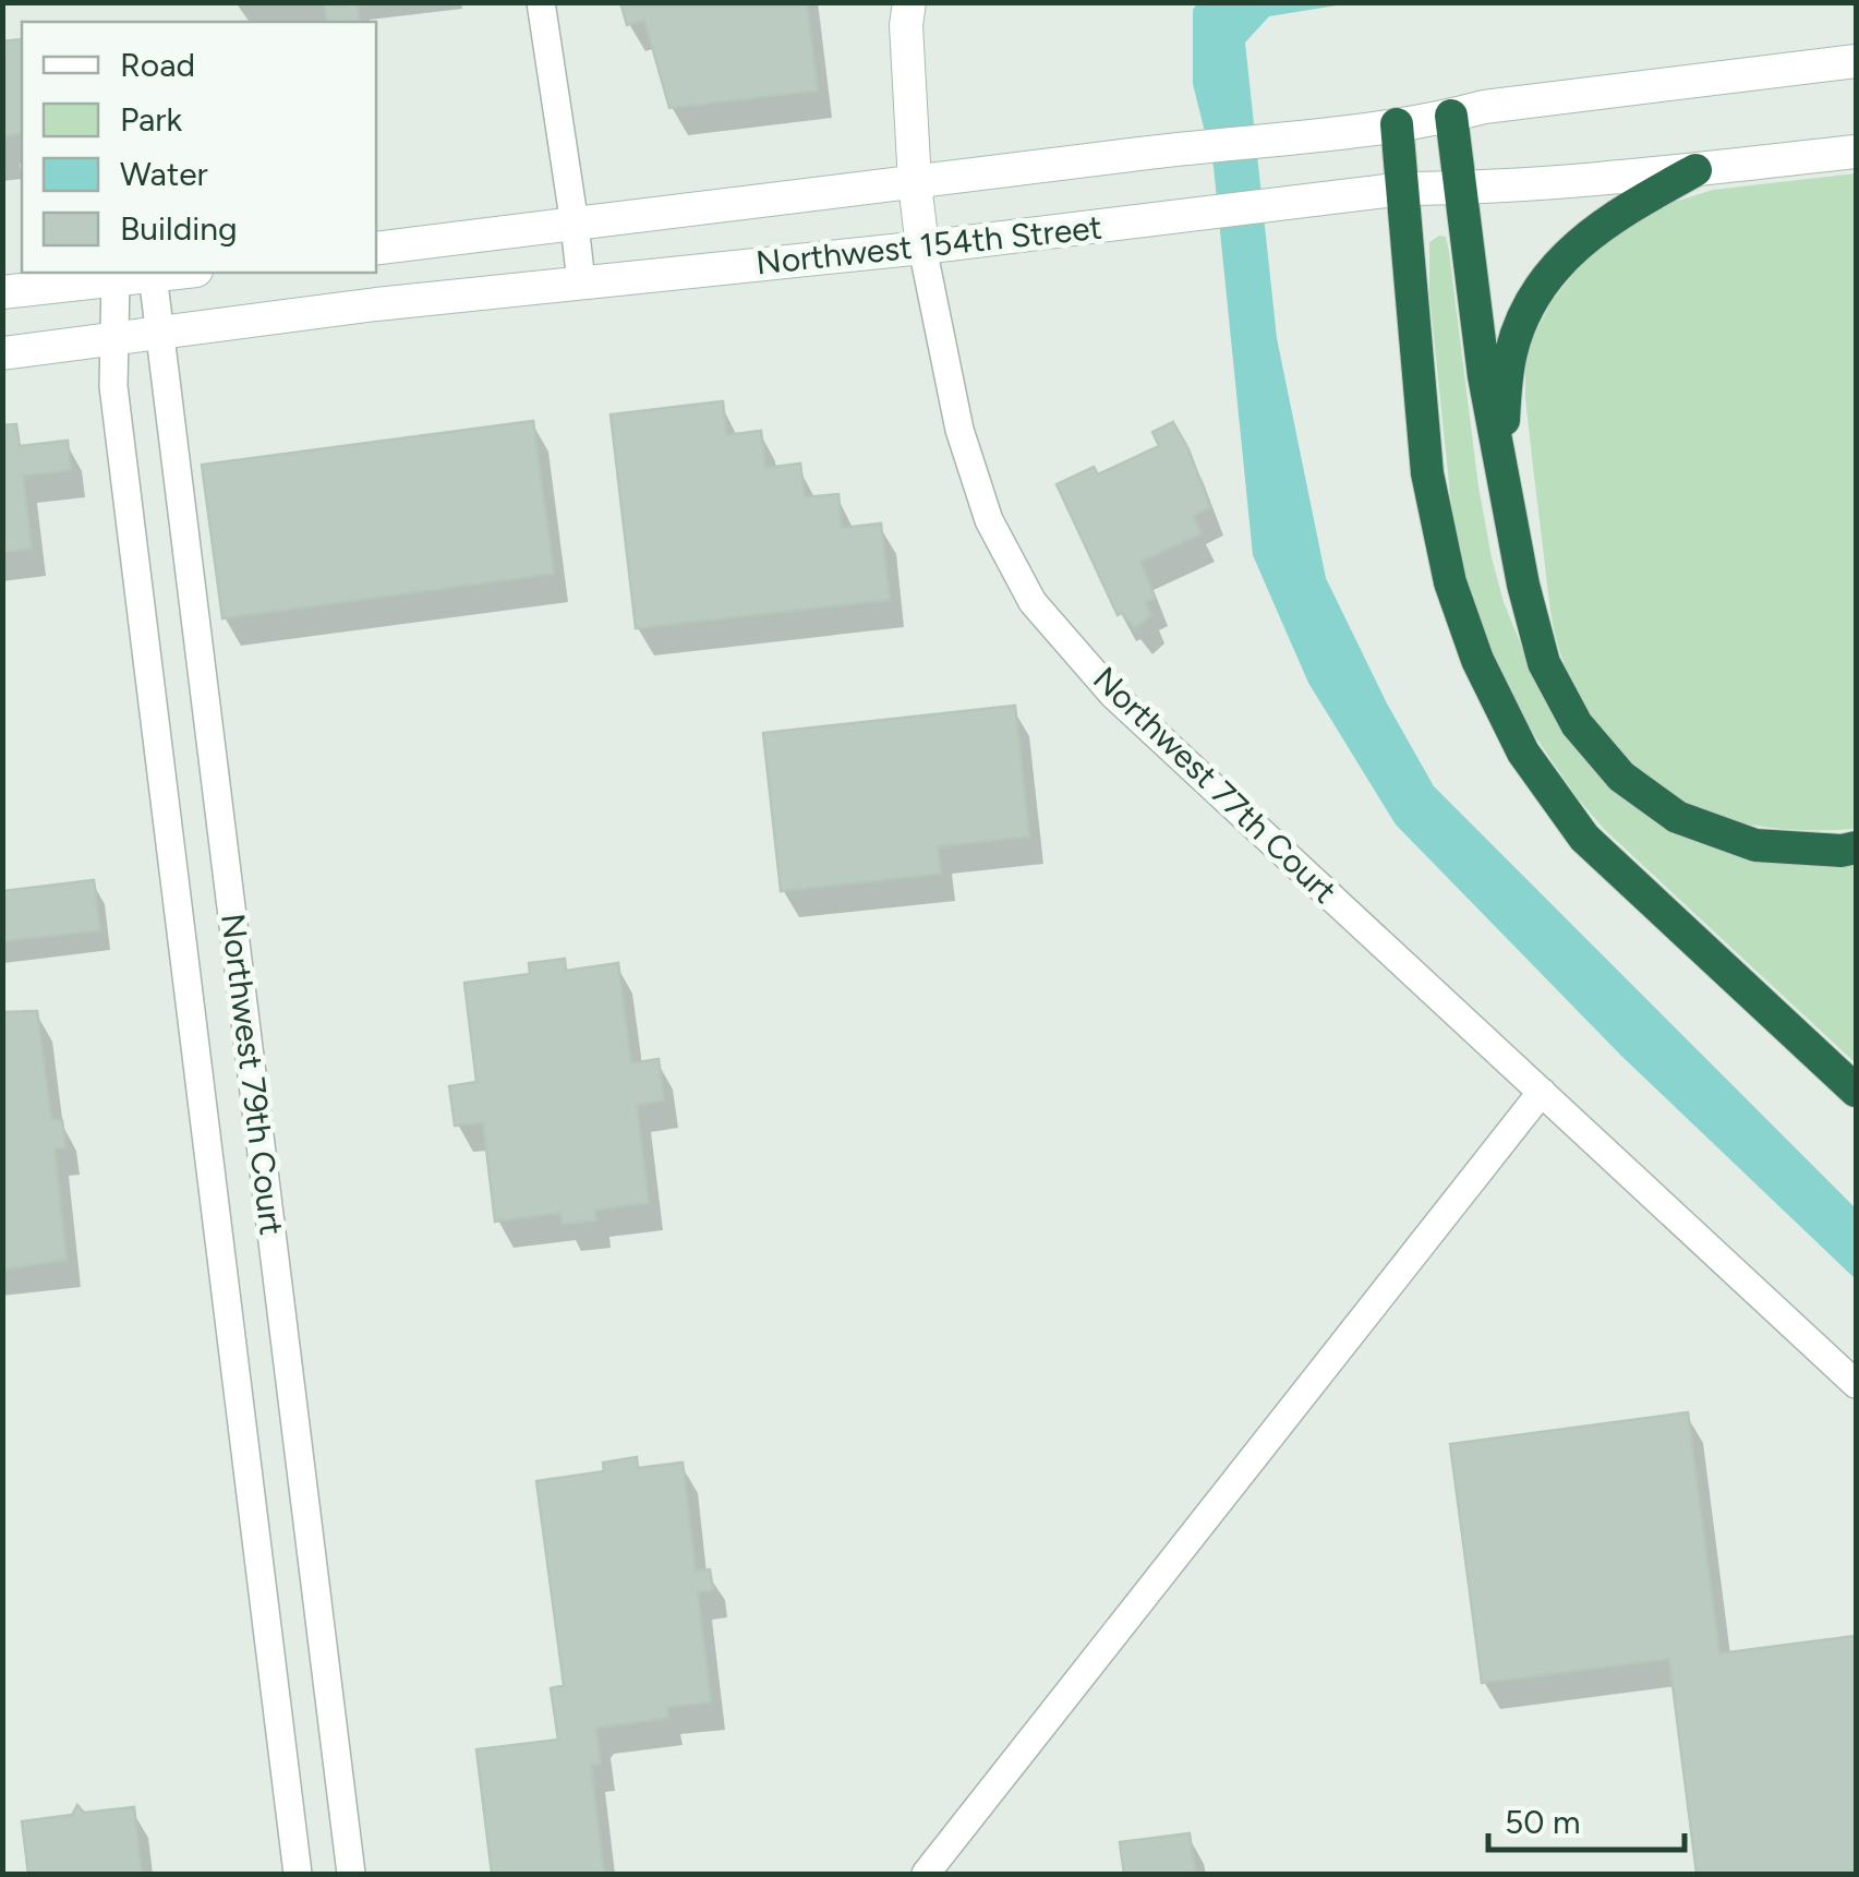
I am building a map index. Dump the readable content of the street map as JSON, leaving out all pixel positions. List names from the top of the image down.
{
  "streets": {
    "main road": ["Northwest 154th Street", "Northwest 77th Court"],
    "street": ["Northwest 79th Court"]
  },
  "crossings": [
    ["Northwest 154th Street", "Northwest 77th Court"],
    ["Northwest 154th Street", "Northwest 79th Court"]
  ],
  "legend": [
    "Road",
    "Park",
    "Water",
    "Building"
  ],
  "scale_bar": "50 m"
}
